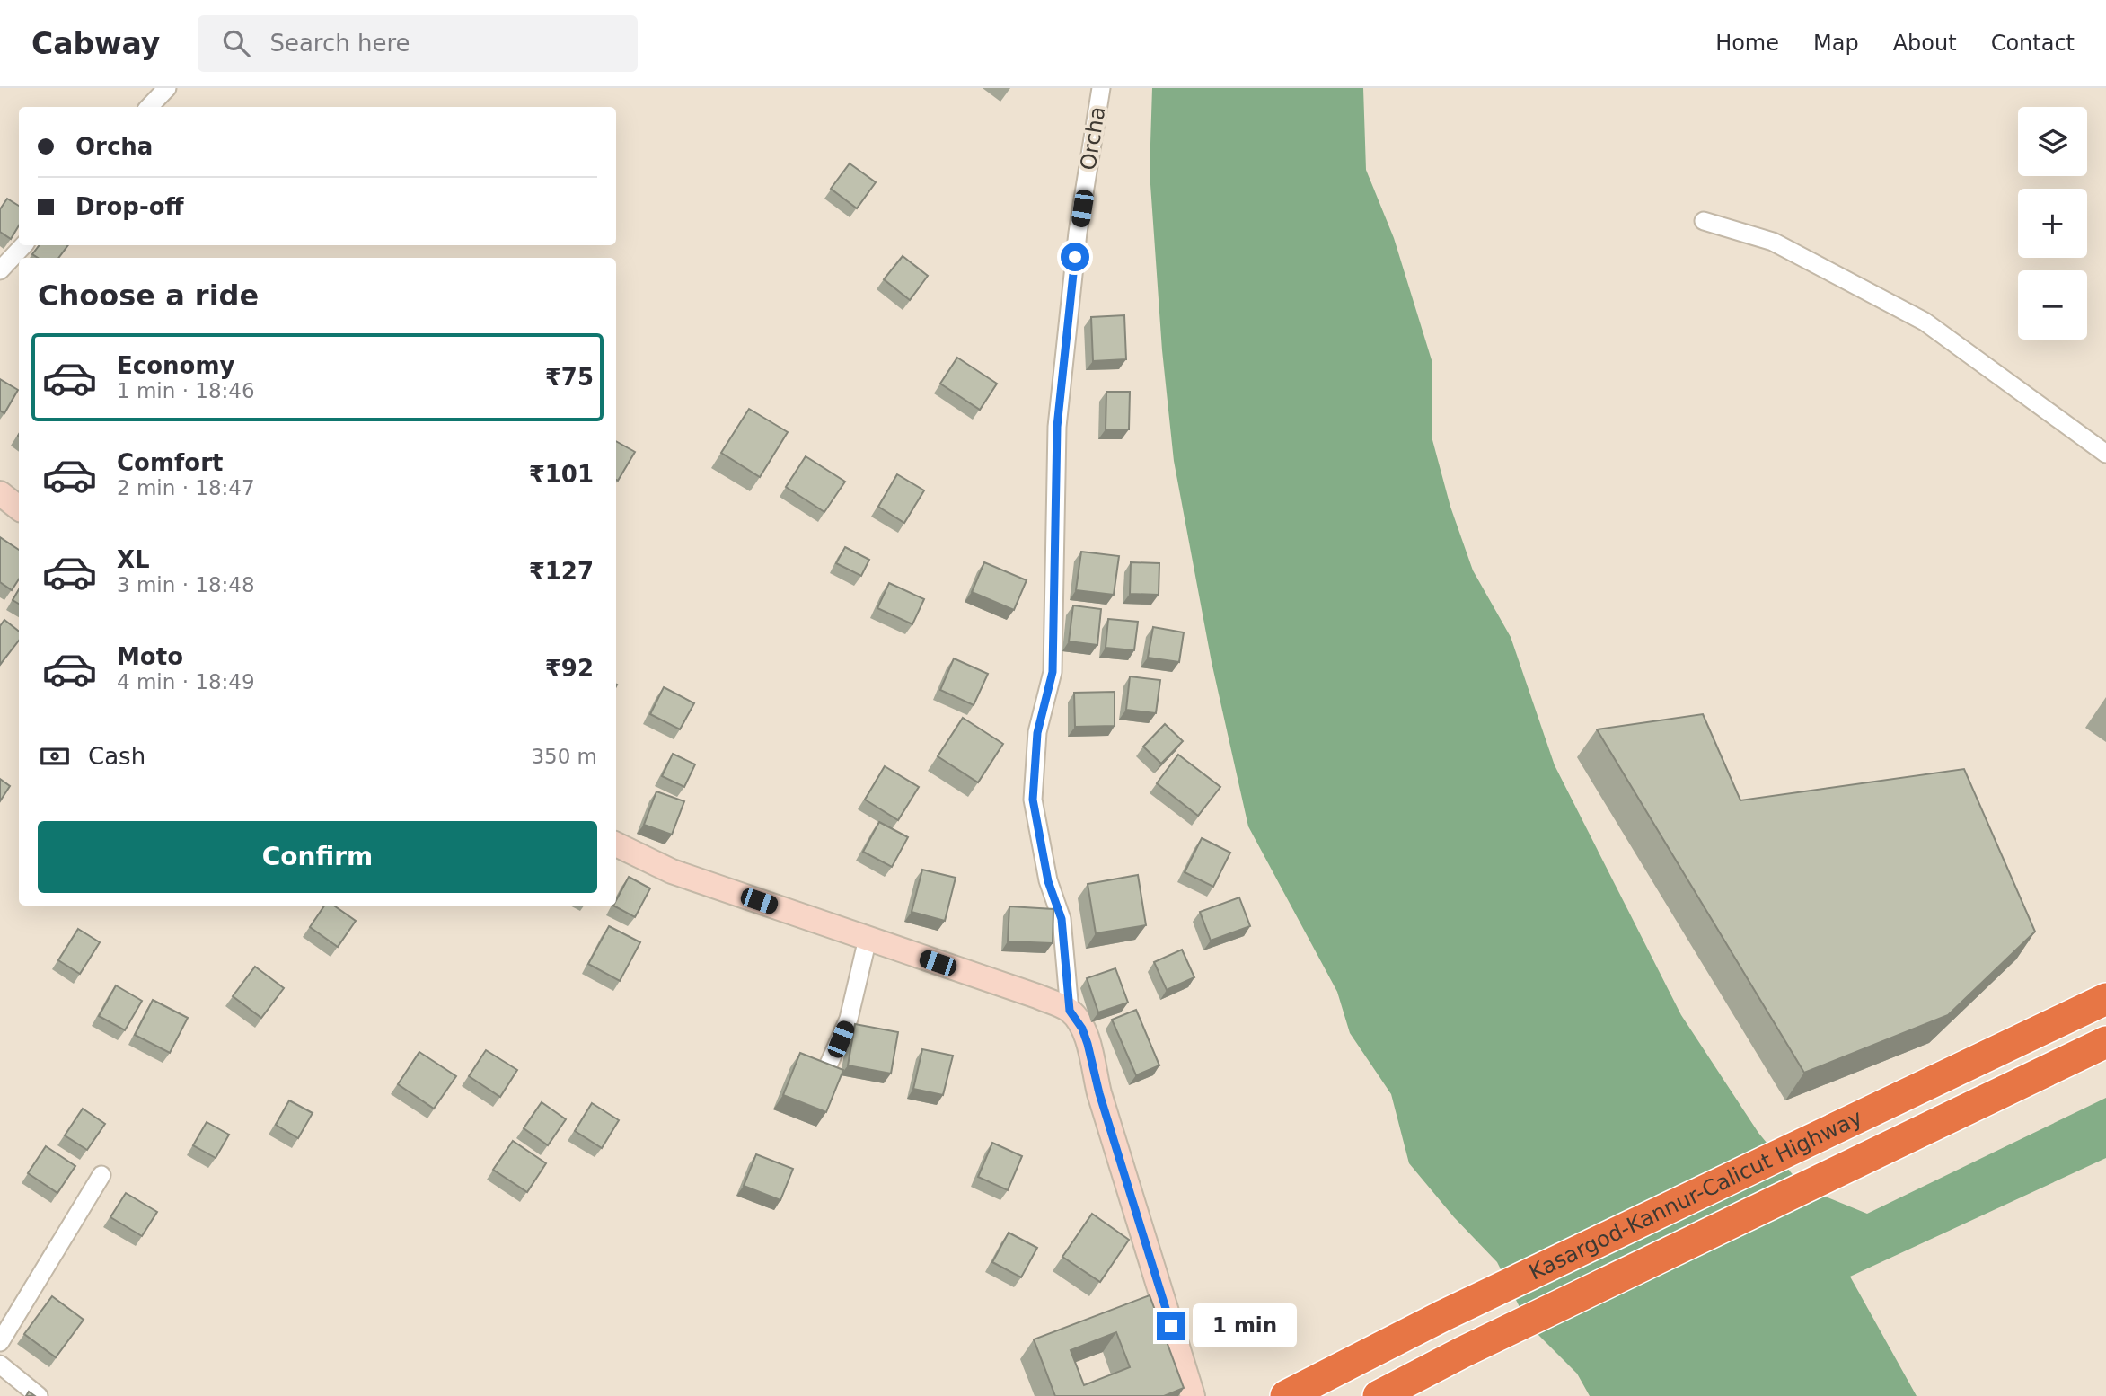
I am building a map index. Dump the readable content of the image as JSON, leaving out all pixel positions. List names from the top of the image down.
{
  "streets": {
    "highway": ["Kasargod-Kannur-Calicut Highway"],
    "street": ["Orcha"]
  },
  "page": {
    "header": "Cabway",
    "search": "Search here",
    "nav": [
      "Home",
      "Map",
      "About",
      "Contact"
    ],
    "map_buttons": ["+", "−"],
    "banner": ["Orcha", "Drop-off"],
    "heading": "Choose a ride",
    "list": [
      {
        "name": "Economy",
        "note": "1 min · 18:46",
        "value": "₹75"
      },
      {
        "name": "Comfort",
        "note": "2 min · 18:47",
        "value": "₹101"
      },
      {
        "name": "XL",
        "note": "3 min · 18:48",
        "value": "₹127"
      },
      {
        "name": "Moto",
        "note": "4 min · 18:49",
        "value": "₹92"
      }
    ],
    "pay": ["Cash", "350 m"],
    "buttons": "Confirm",
    "bubble": "1 min"
  }
}
